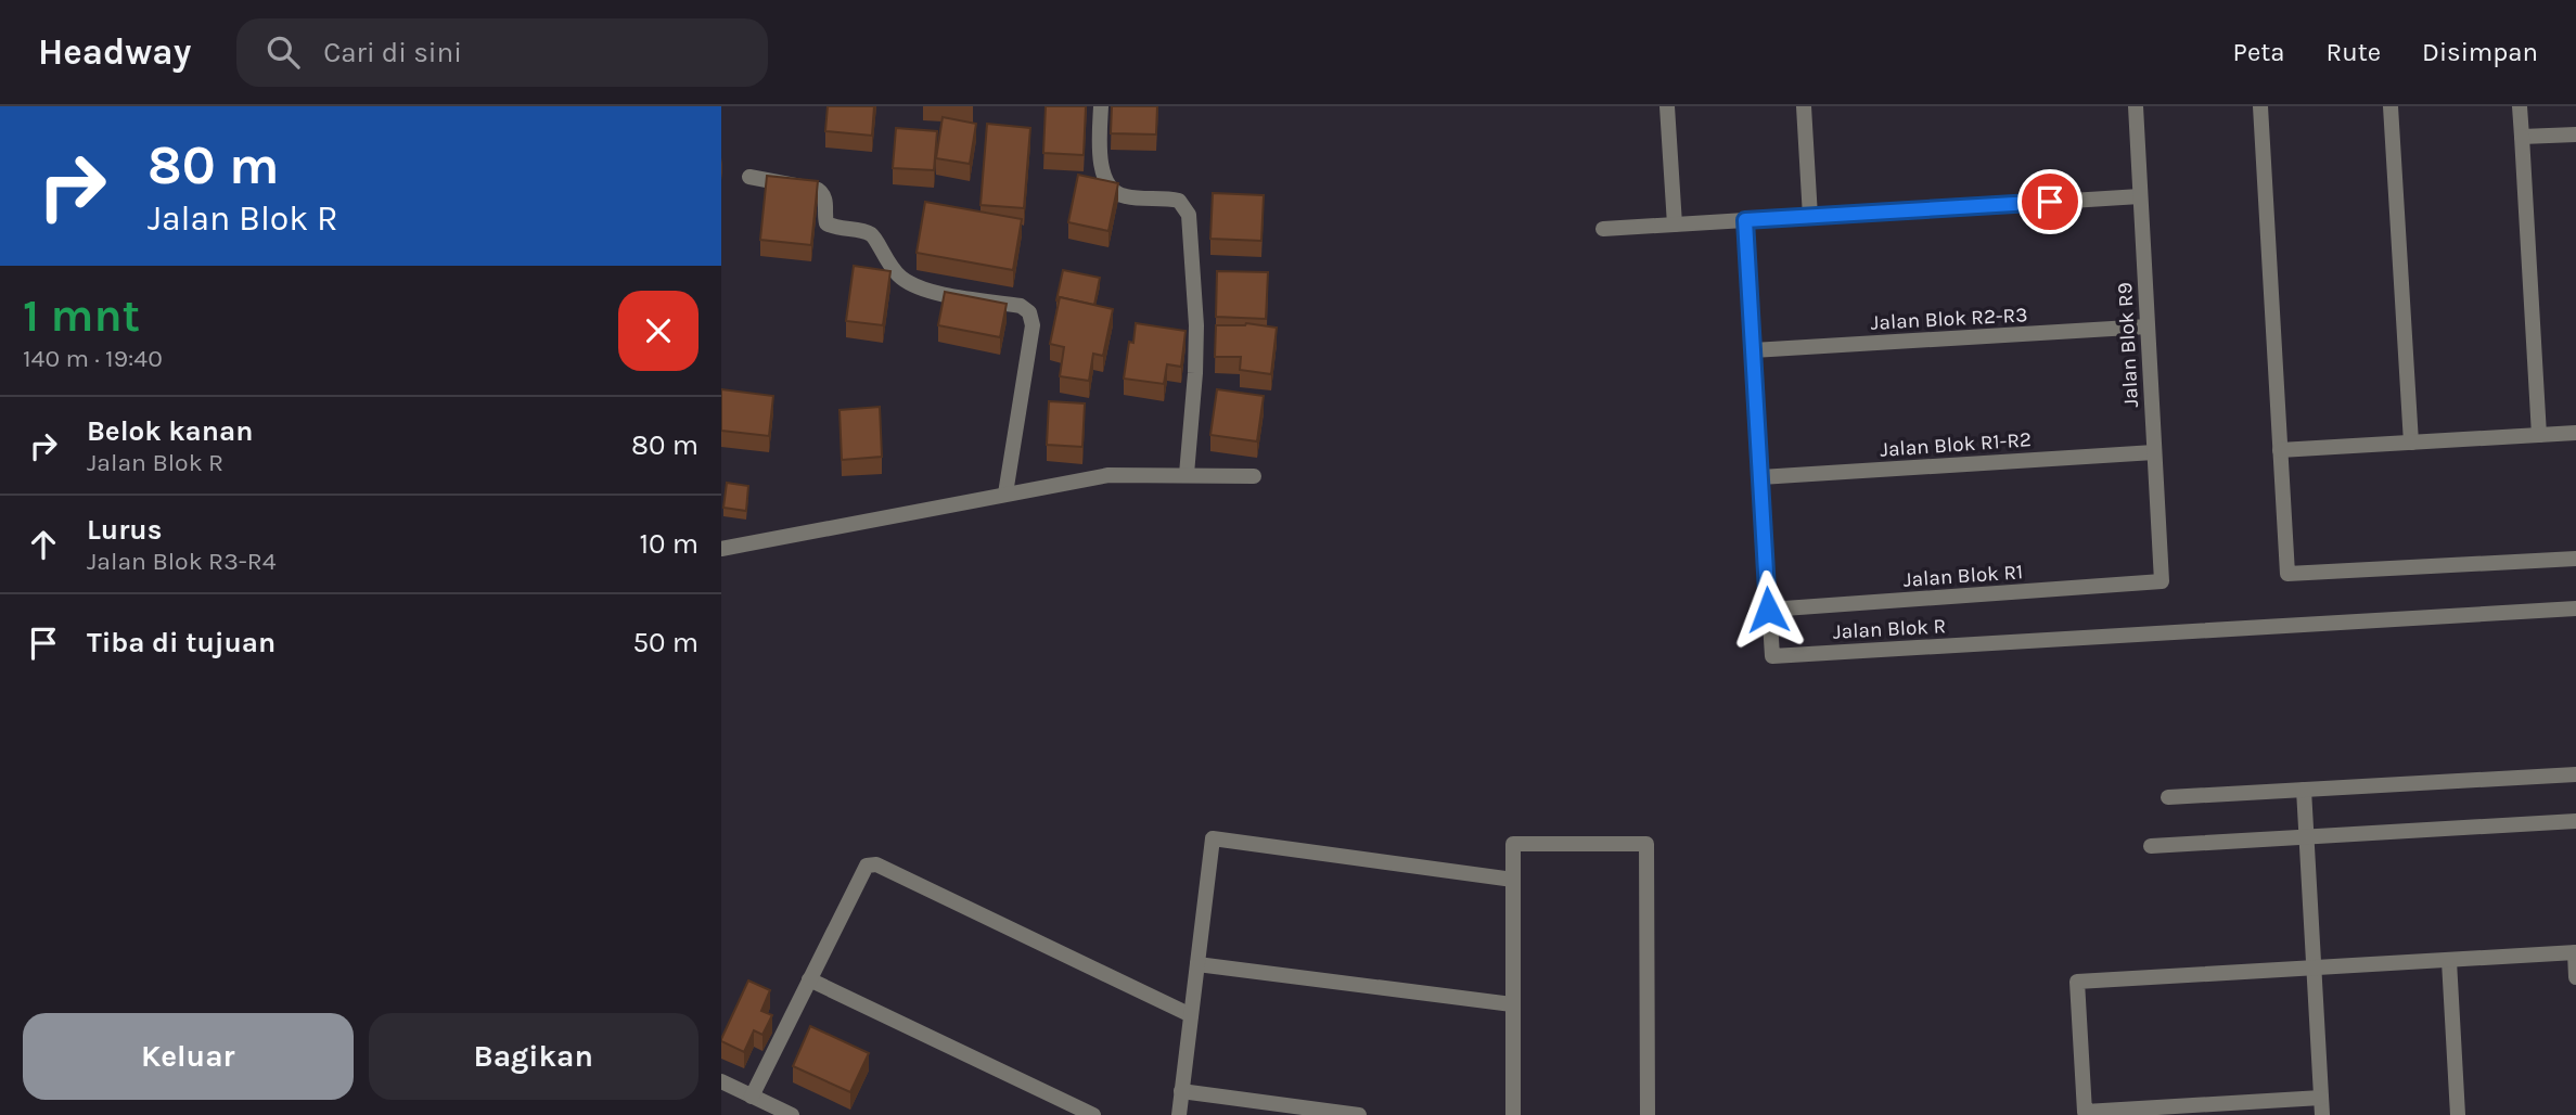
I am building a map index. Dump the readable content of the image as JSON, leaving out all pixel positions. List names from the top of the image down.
{
  "streets": {
    "street": [
      "Jalan Blok R2-R3",
      "Jalan Blok R9",
      "Jalan Blok R1-R2",
      "Jalan Blok R1",
      "Jalan Blok R"
    ]
  },
  "crossings": [
    ["Jalan Blok R2-R3", "Jalan Blok R9"],
    ["Jalan Blok R2-R3", "Jalan Blok R"],
    ["Jalan Blok R9", "Jalan Blok R1-R2"],
    ["Jalan Blok R9", "Jalan Blok R1"],
    ["Jalan Blok R1-R2", "Jalan Blok R"],
    ["Jalan Blok R1", "Jalan Blok R"]
  ],
  "page": {
    "header": "Headway",
    "search": "Cari di sini",
    "nav": ["Peta", "Rute", "Disimpan"],
    "turn": ["80 m", "Jalan Blok R"],
    "heading": ["1 mnt", "140 m · 19:40"],
    "list": [
      {
        "name": "Belok kanan",
        "note": "Jalan Blok R",
        "value": "80 m"
      },
      {
        "name": "Lurus",
        "note": "Jalan Blok R3-R4",
        "value": "10 m"
      },
      {
        "name": "Tiba di tujuan",
        "value": "50 m"
      }
    ],
    "buttons": ["Keluar", "Bagikan"]
  }
}
